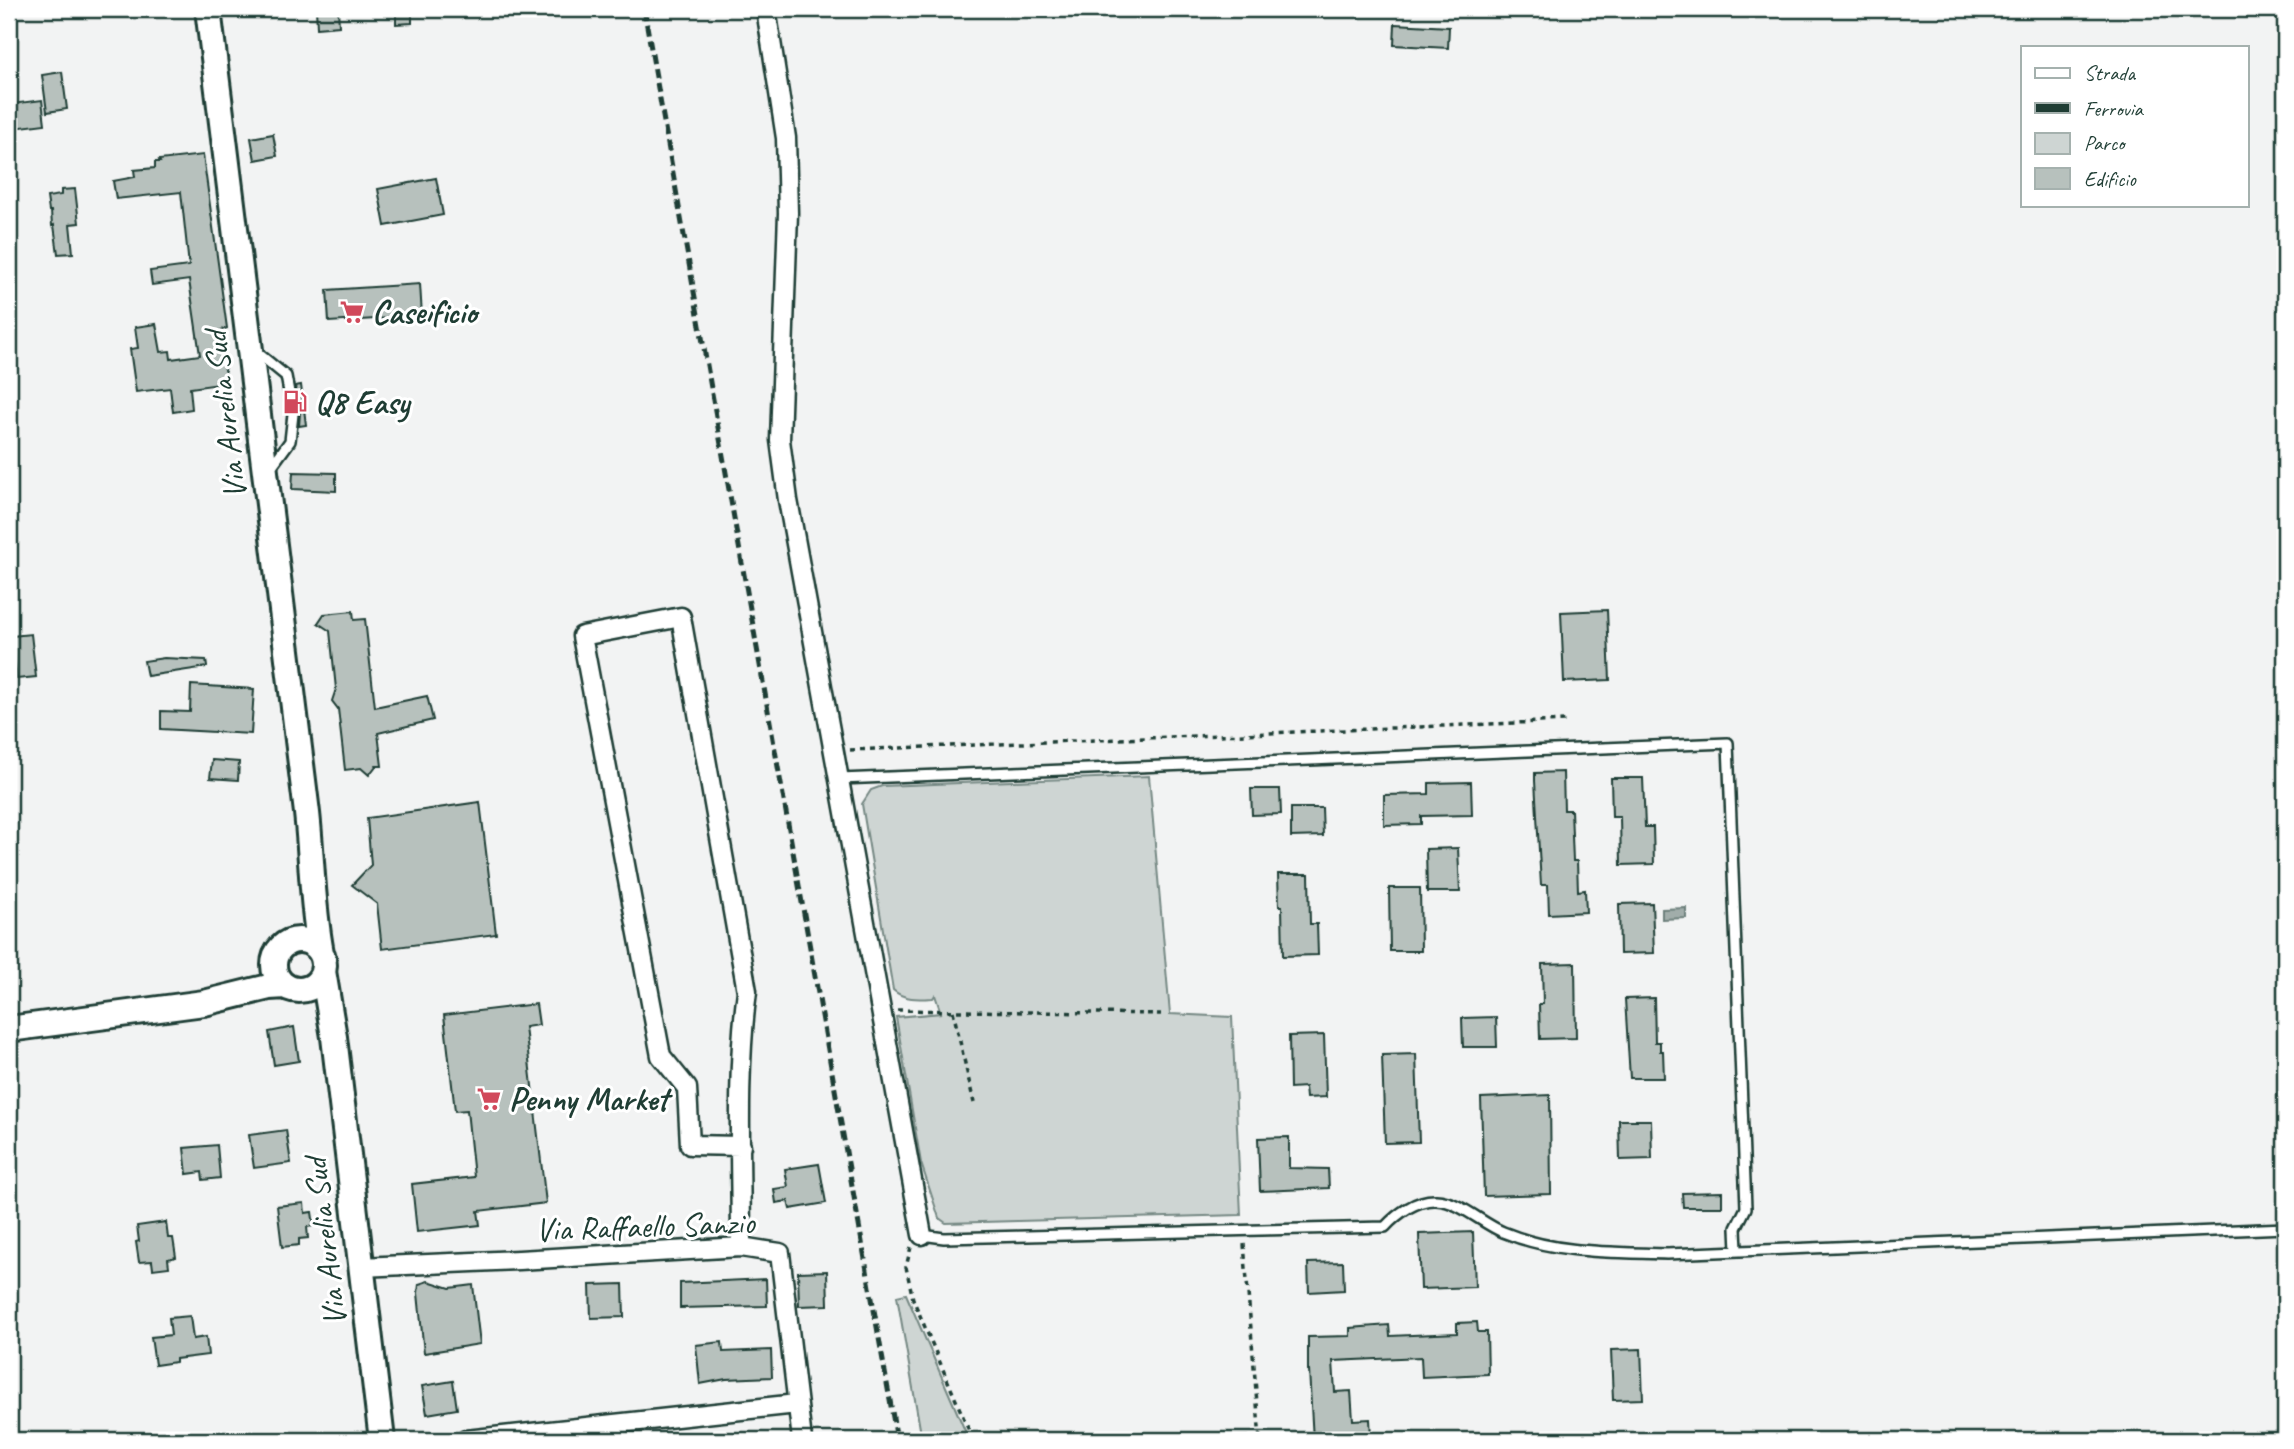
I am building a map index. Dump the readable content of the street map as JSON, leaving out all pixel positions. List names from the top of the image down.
{
  "streets": {
    "main road": ["Via Aurelia Sud"],
    "street": ["Via Raffaello Sanzio"]
  },
  "crossings": [
    ["Via Aurelia Sud", "Via Raffaello Sanzio"]
  ],
  "places": {
    "supermarket": ["Caseificio", "Penny Market"],
    "fuel station": ["Q8 Easy"]
  },
  "legend": [
    "Strada",
    "Ferrovia",
    "Parco",
    "Edificio"
  ]
}
